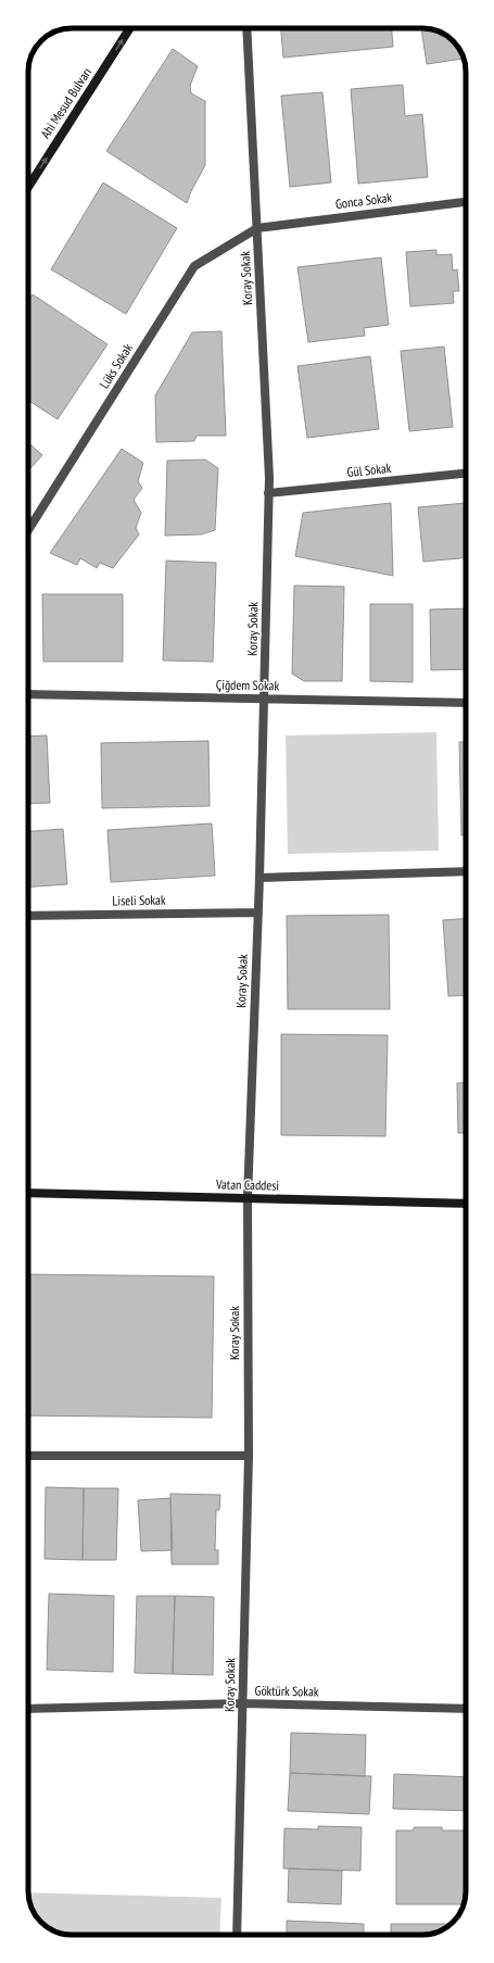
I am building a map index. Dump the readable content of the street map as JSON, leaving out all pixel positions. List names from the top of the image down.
{
  "streets": {
    "main road": ["Ahi Mesud Bulvarı", "Vatan Caddesi"],
    "street": [
      "Gonca Sokak",
      "Koray Sokak",
      "Lüks Sokak",
      "Gül Sokak",
      "Çiğdem Sokak",
      "Liseli Sokak",
      "Göktürk Sokak"
    ]
  },
  "crossings": [
    ["Gonca Sokak", "Koray Sokak"],
    ["Gonca Sokak", "Lüks Sokak"],
    ["Koray Sokak", "Lüks Sokak"],
    ["Koray Sokak", "Gül Sokak"],
    ["Koray Sokak", "Çiğdem Sokak"],
    ["Koray Sokak", "Liseli Sokak"],
    ["Koray Sokak", "Vatan Caddesi"],
    ["Koray Sokak", "Göktürk Sokak"]
  ],
  "one_way": ["Ahi Mesud Bulvarı"]
}
